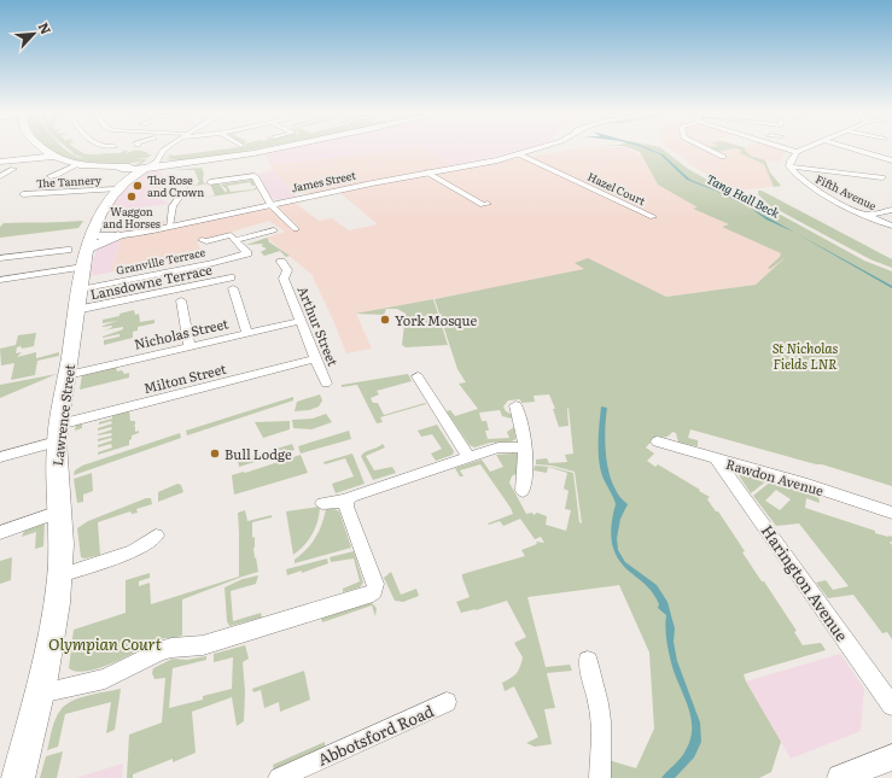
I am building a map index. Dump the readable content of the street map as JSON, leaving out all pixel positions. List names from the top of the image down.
{
  "streets": {
    "main road": ["Lawrence Street"],
    "street": [
      "The Tannery",
      "James Street",
      "Hazel Court",
      "Fifth Avenue",
      "Granville Terrace",
      "Lansdowne Terrace",
      "Arthur Street",
      "Nicholas Street",
      "Milton Street",
      "Rawdon Avenue",
      "Harington Avenue",
      "Abbotsford Road"
    ]
  },
  "crossings": [
    ["The Tannery", "Lawrence Street"],
    ["James Street", "Hazel Court"],
    ["James Street", "Lawrence Street"],
    ["Granville Terrace", "Lansdowne Terrace"],
    ["Granville Terrace", "Lawrence Street"],
    ["Lansdowne Terrace", "Lawrence Street"],
    ["Arthur Street", "Nicholas Street"],
    ["Arthur Street", "Milton Street"],
    ["Nicholas Street", "Lawrence Street"],
    ["Milton Street", "Lawrence Street"],
    ["Rawdon Avenue", "Harington Avenue"]
  ],
  "water": ["Tang Hall Beck"],
  "parks": ["St Nicholas Fields LNR", "Olympian Court"],
  "places": [
    "The Rose and Crown",
    "Waggon and Horses",
    "York Mosque",
    "Bull Lodge"
  ],
  "north": "top right"
}
